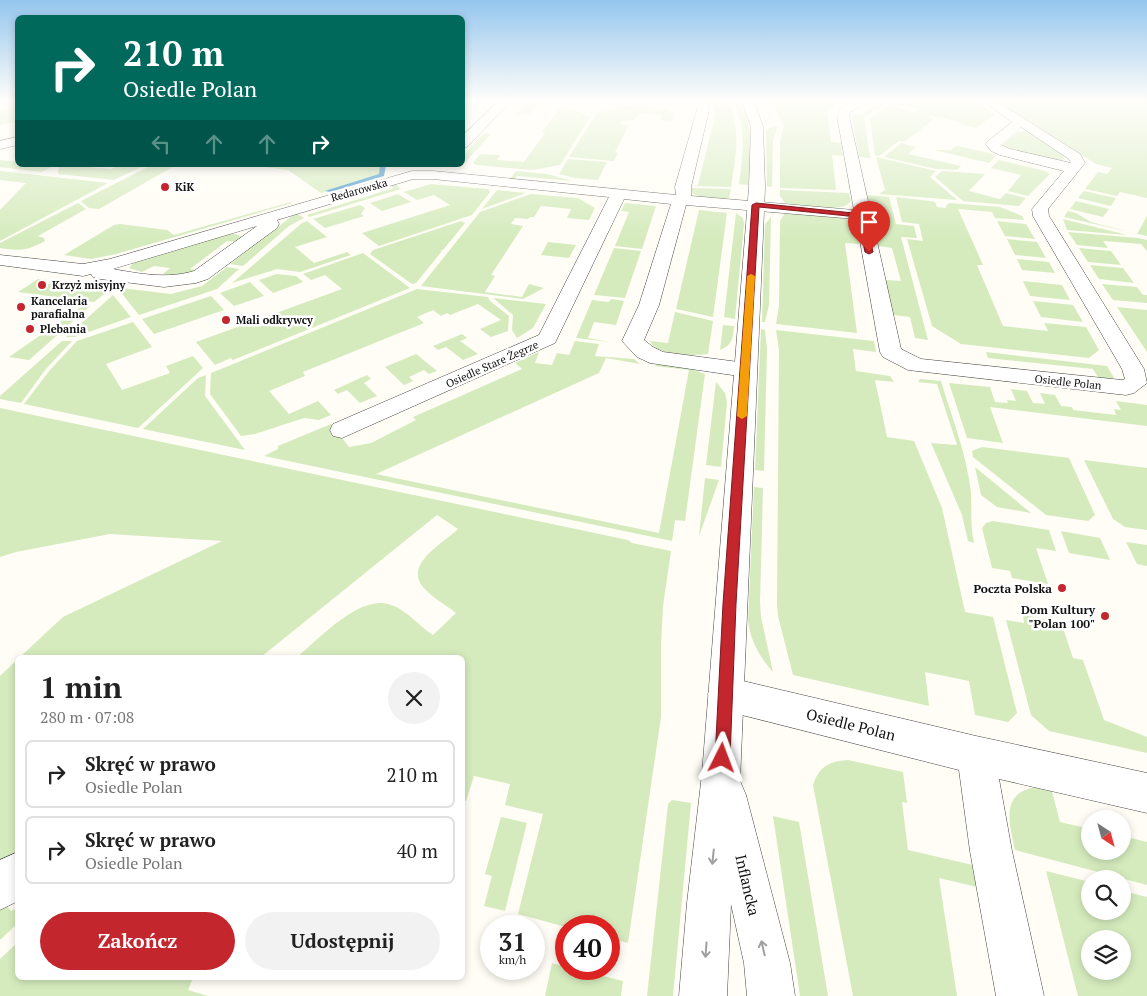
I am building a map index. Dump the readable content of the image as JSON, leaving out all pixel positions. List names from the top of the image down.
{
  "streets": {
    "street": [
      "Redarowska",
      "Osiedle Stare Żegrze",
      "Osiedle Polan",
      "Inflancka"
    ]
  },
  "crossings": [
    ["Redarowska", "Osiedle Stare Żegrze"],
    ["Redarowska", "Inflancka"],
    ["Osiedle Polan", "Inflancka"]
  ],
  "places": [
    "KiK",
    "Krzyż misyjny",
    "Kancelaria parafialna",
    "Mali odkrywcy",
    "Plebania",
    "Poczta Polska",
    "Dom Kultury \"Polan 100\""
  ],
  "north": "bottom right",
  "page": {
    "turn": ["210 m", "Osiedle Polan"],
    "heading": ["1 min", "280 m · 07:08"],
    "list": [
      {
        "name": "Skręć w prawo",
        "note": "Osiedle Polan",
        "value": "210 m"
      },
      {
        "name": "Skręć w prawo",
        "note": "Osiedle Polan",
        "value": "40 m"
      }
    ],
    "buttons": ["Zakończ", "Udostępnij"],
    "speed": "31 km/h",
    "limit": "40"
  }
}
